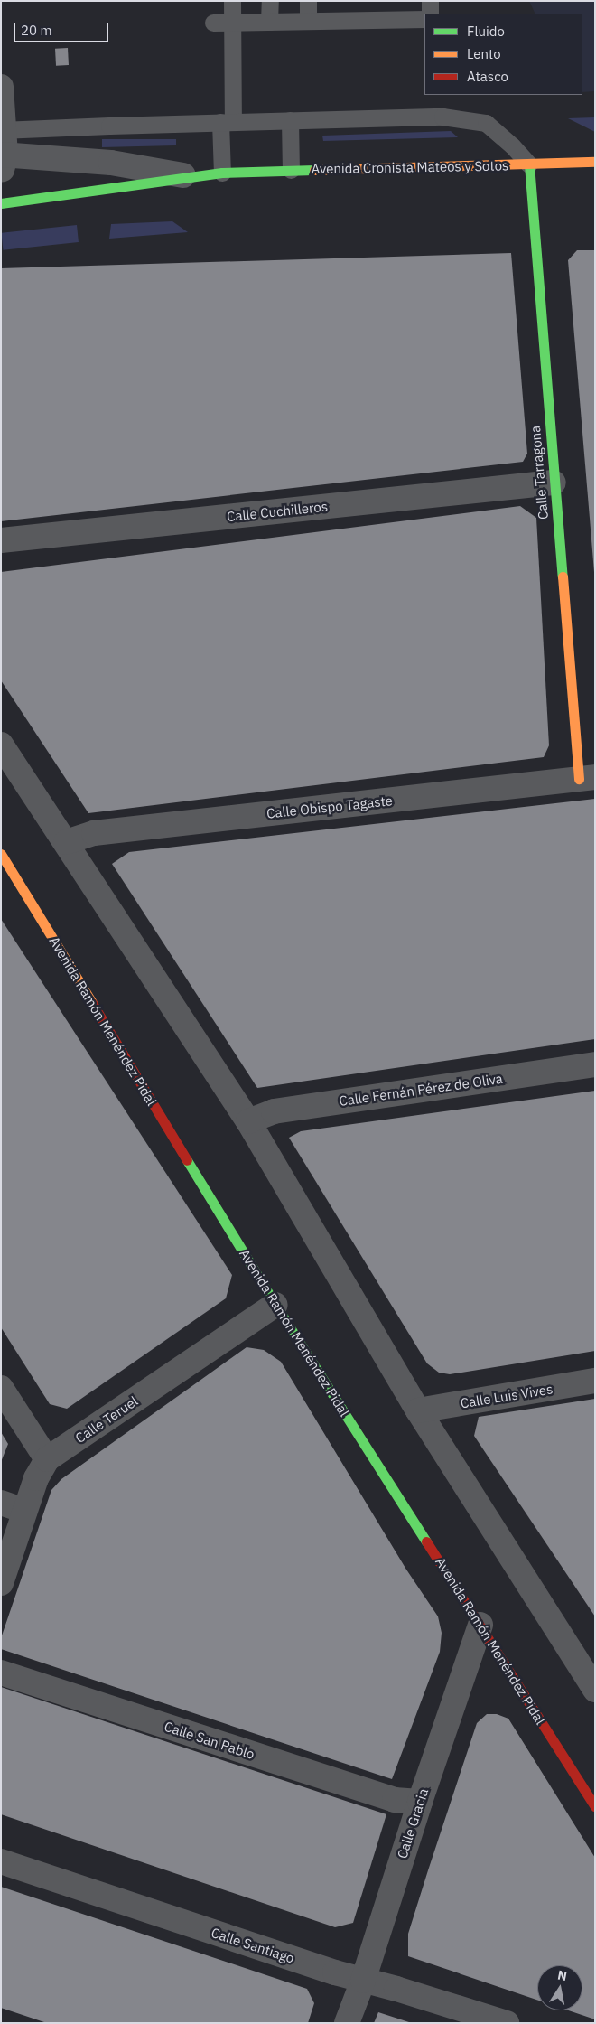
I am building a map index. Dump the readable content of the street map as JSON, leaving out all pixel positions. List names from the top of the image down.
{
  "streets": {
    "street": [
      "Avenida Cronista Mateos y Sotos",
      "Calle Tarragona",
      "Calle Cuchilleros",
      "Calle Obispo Tagaste",
      "Avenida Ramón Menéndez Pidal",
      "Calle Fernán Pérez de Oliva",
      "Calle Luis Vives",
      "Calle Teruel",
      "Calle San Pablo",
      "Calle Gracia",
      "Calle Santiago"
    ]
  },
  "crossings": [
    ["Avenida Cronista Mateos y Sotos", "Calle Tarragona"],
    ["Calle Tarragona", "Calle Cuchilleros"],
    ["Calle Tarragona", "Calle Obispo Tagaste"],
    ["Avenida Ramón Menéndez Pidal", "Calle Teruel"],
    ["Avenida Ramón Menéndez Pidal", "Calle Gracia"],
    ["Calle San Pablo", "Calle Gracia"],
    ["Calle Gracia", "Calle Santiago"]
  ],
  "legend": ["Fluido", "Lento", "Atasco"],
  "scale_bar": "20 m",
  "north": "top"
}
